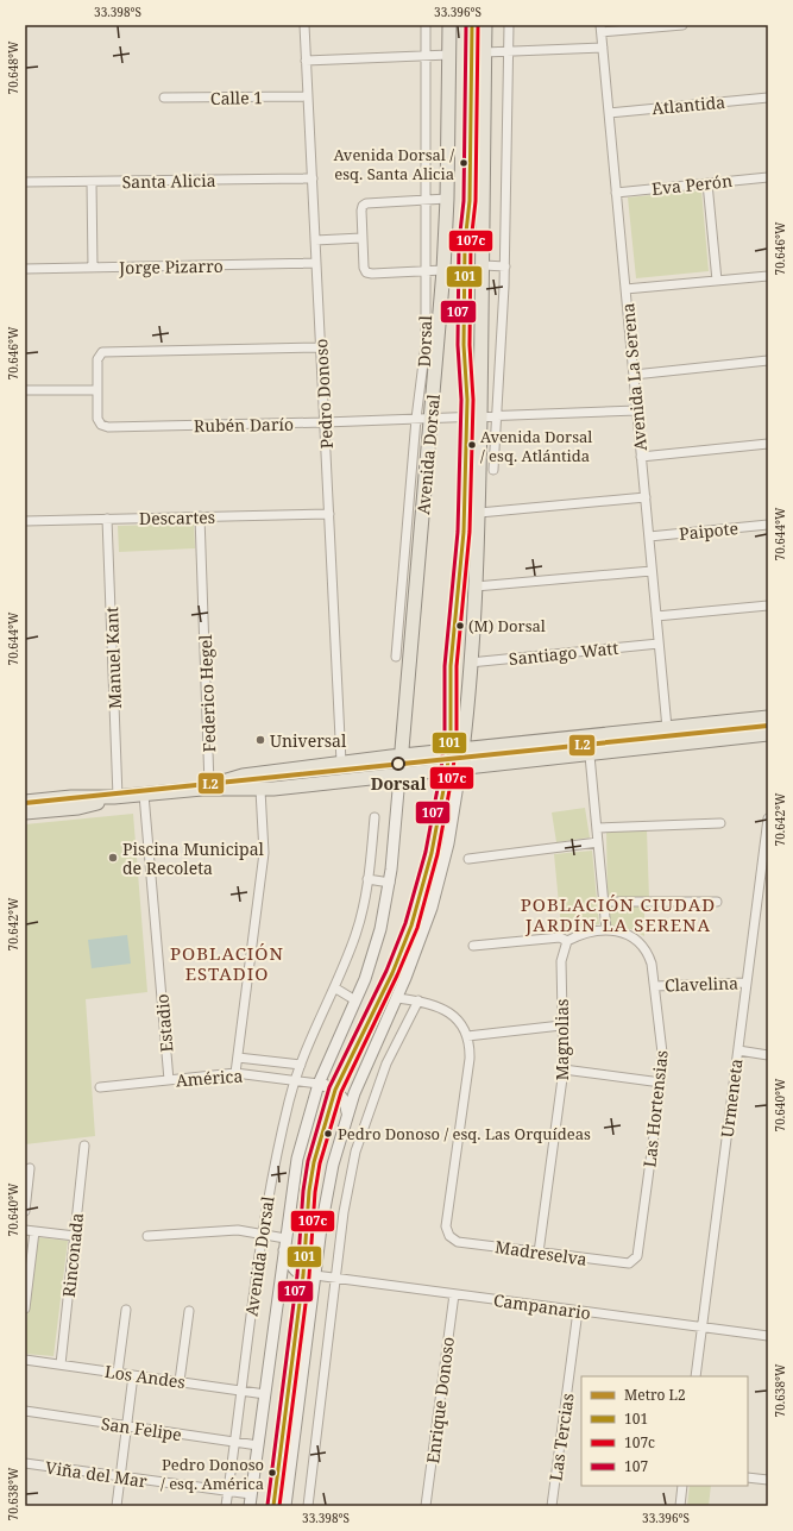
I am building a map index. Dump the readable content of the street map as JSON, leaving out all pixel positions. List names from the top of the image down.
{
  "streets": {
    "main road": ["Avenida Dorsal"],
    "street": [
      "Calle 1",
      "Atlantida",
      "Santa Alicia",
      "Eva Perón",
      "Jorge Pizarro",
      "Dorsal",
      "Avenida La Serena",
      "Pedro Donoso",
      "Rubén Darío",
      "Descartes",
      "Paipote",
      "Santiago Watt",
      "Manuel Kant",
      "Federico Hegel",
      "Clavelina",
      "Estadio",
      "Magnolias",
      "América",
      "Urmeneta",
      "Las Hortensias",
      "Madreselva",
      "Rinconada",
      "Campanario",
      "Los Andes",
      "Enrique Donoso",
      "San Felipe",
      "Las Tercias",
      "Viña del Mar"
    ]
  },
  "crossings": [
    ["Calle 1", "Pedro Donoso"],
    ["Atlantida", "Avenida La Serena"],
    ["Santa Alicia", "Pedro Donoso"],
    ["Eva Perón", "Avenida La Serena"],
    ["Jorge Pizarro", "Pedro Donoso"],
    ["Dorsal", "Rubén Darío"],
    ["Avenida La Serena", "Rubén Darío"],
    ["Avenida La Serena", "Paipote"],
    ["Avenida La Serena", "Santiago Watt"],
    ["Pedro Donoso", "Rubén Darío"],
    ["Pedro Donoso", "Descartes"],
    ["Rubén Darío", "Avenida Dorsal"],
    ["Avenida Dorsal", "América"],
    ["Avenida Dorsal", "Los Andes"],
    ["Avenida Dorsal", "San Felipe"],
    ["Avenida Dorsal", "Viña del Mar"],
    ["Descartes", "Manuel Kant"],
    ["Descartes", "Federico Hegel"],
    ["Clavelina", "Urmeneta"],
    ["Clavelina", "Las Hortensias"],
    ["Estadio", "América"],
    ["Magnolias", "Madreselva"],
    ["Urmeneta", "Campanario"],
    ["Las Hortensias", "Madreselva"],
    ["Rinconada", "Los Andes"],
    ["Campanario", "Enrique Donoso"],
    ["Campanario", "Las Tercias"]
  ],
  "districts": ["POBLACIÓN CIUDAD JARDÍN LA SERENA", "POBLACIÓN ESTADIO"],
  "places": [
    "Avenida Dorsal / esq. Santa Alicia",
    "Avenida Dorsal / esq. Atlántida",
    "(M) Dorsal",
    "Universal",
    "Dorsal",
    "Piscina Municipal de Recoleta",
    "Pedro Donoso / esq. Las Orquídeas",
    "Pedro Donoso / esq. América"
  ],
  "lines": [
    "transit line 101",
    "transit line 107c",
    "transit line 107",
    "metro line L2"
  ],
  "legend": [
    "Metro L2",
    "101",
    "107c",
    "107"
  ],
  "coordinates": [
    "33.398°S",
    "33.396°S",
    "70.648°W",
    "70.646°W",
    "70.644°W",
    "70.642°W",
    "70.640°W",
    "70.638°W"
  ]
}
